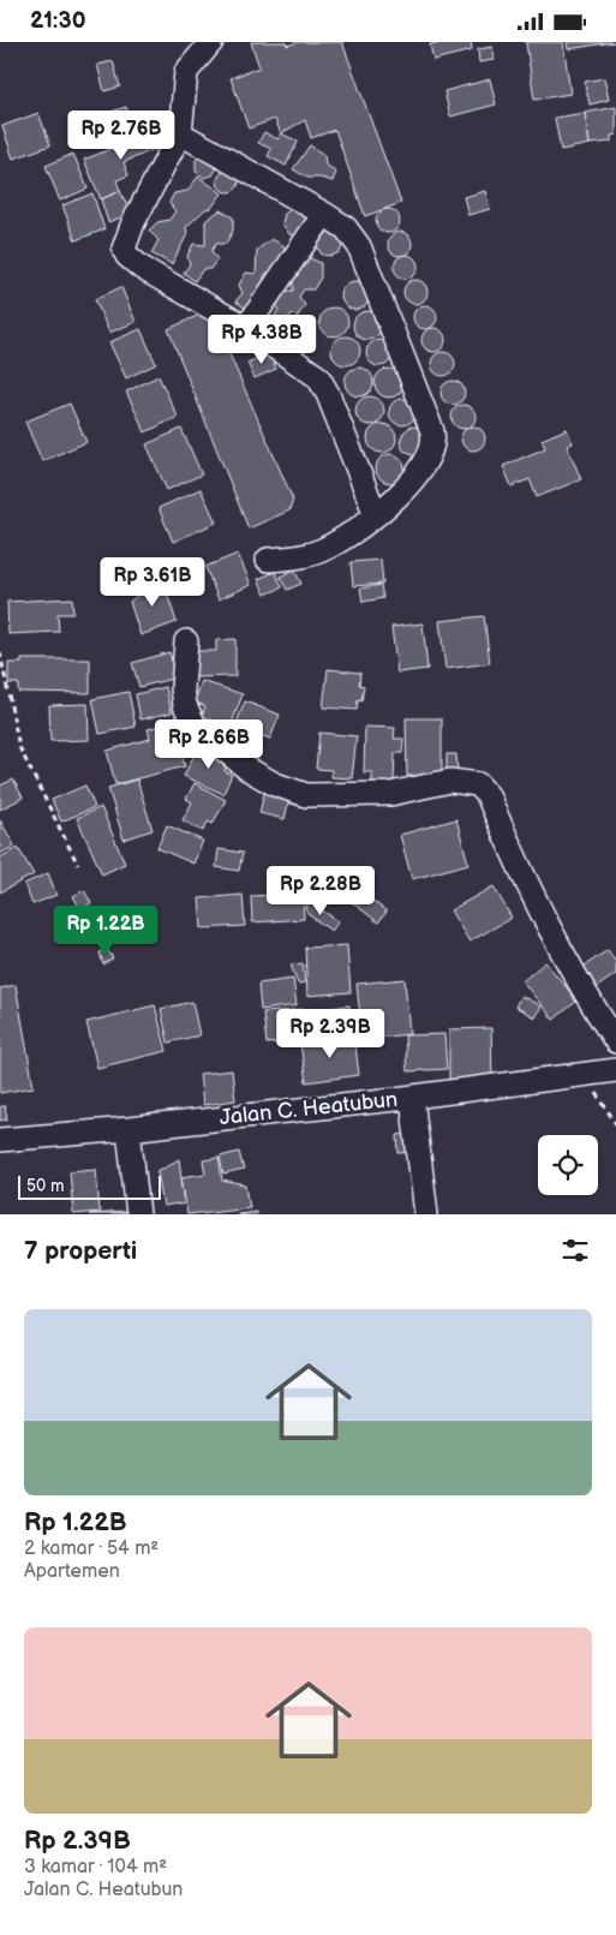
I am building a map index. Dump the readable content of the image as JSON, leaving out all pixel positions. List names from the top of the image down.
{
  "streets": {
    "street": ["Jalan C. Heatubun"]
  },
  "scale_bar": "50 m",
  "page": {
    "status": "21:30",
    "price": [
      "Rp 2.76B",
      "Rp 4.38B",
      "Rp 3.61B",
      "Rp 2.66B",
      "Rp 2.28B",
      "Rp 1.22B",
      "Rp 2.39B"
    ],
    "scale": "50 m",
    "heading": "7 properti",
    "list": [
      {
        "name": "Rp 1.22B",
        "note": "2 kamar · 54 m² · Apartemen"
      },
      {
        "name": "Rp 2.39B",
        "note": "3 kamar · 104 m² · Jalan C. Heatubun"
      }
    ]
  }
}
